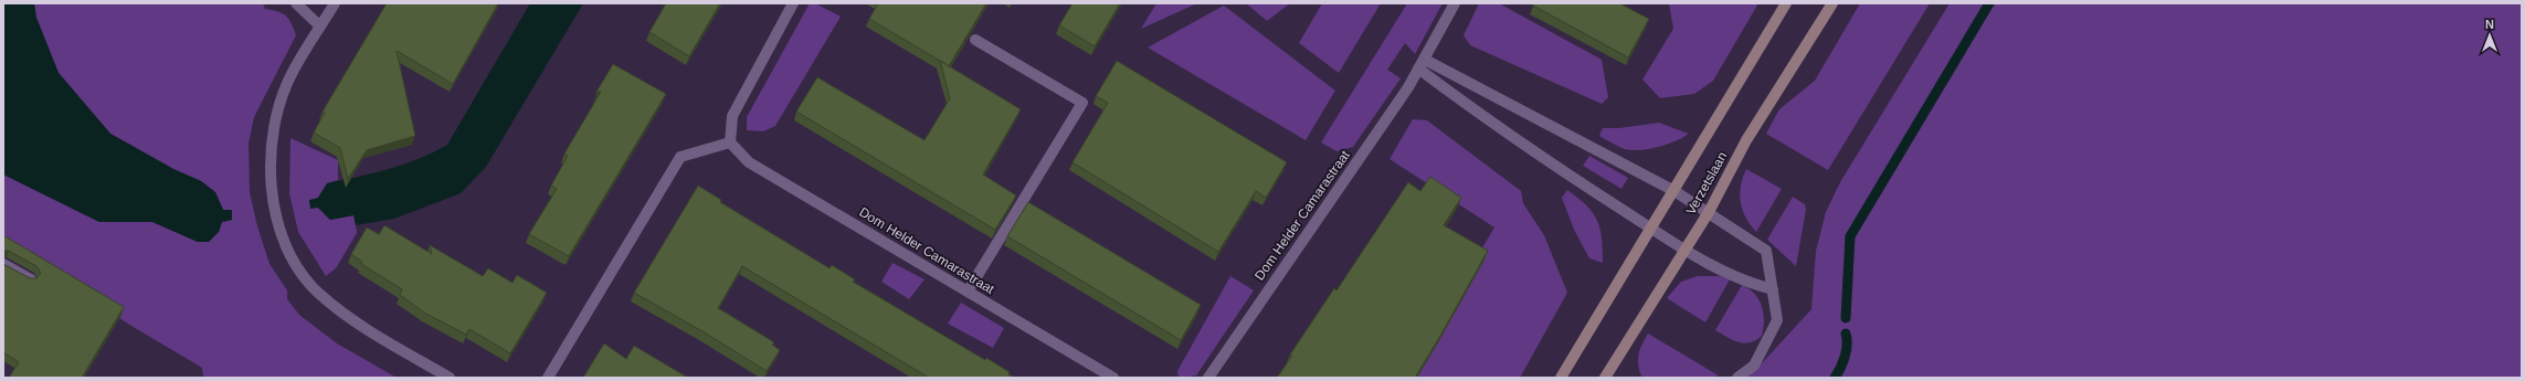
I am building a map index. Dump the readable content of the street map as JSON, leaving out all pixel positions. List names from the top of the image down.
{
  "streets": {
    "main road": ["Verzetslaan"],
    "street": ["Dom Helder Camarastraat"]
  },
  "north": "top"
}
